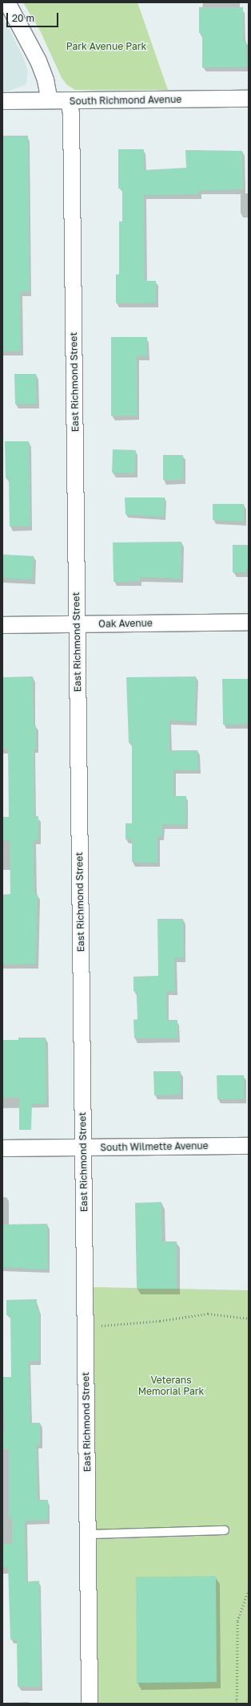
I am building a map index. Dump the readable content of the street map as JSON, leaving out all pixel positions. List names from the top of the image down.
{
  "streets": {
    "street": [
      "South Richmond Avenue",
      "East Richmond Street",
      "Oak Avenue",
      "South Wilmette Avenue"
    ]
  },
  "crossings": [
    ["South Richmond Avenue", "East Richmond Street"],
    ["East Richmond Street", "Oak Avenue"],
    ["East Richmond Street", "South Wilmette Avenue"]
  ],
  "parks": ["Park Avenue Park", "Veterans Memorial Park"],
  "scale_bar": "20 m"
}
